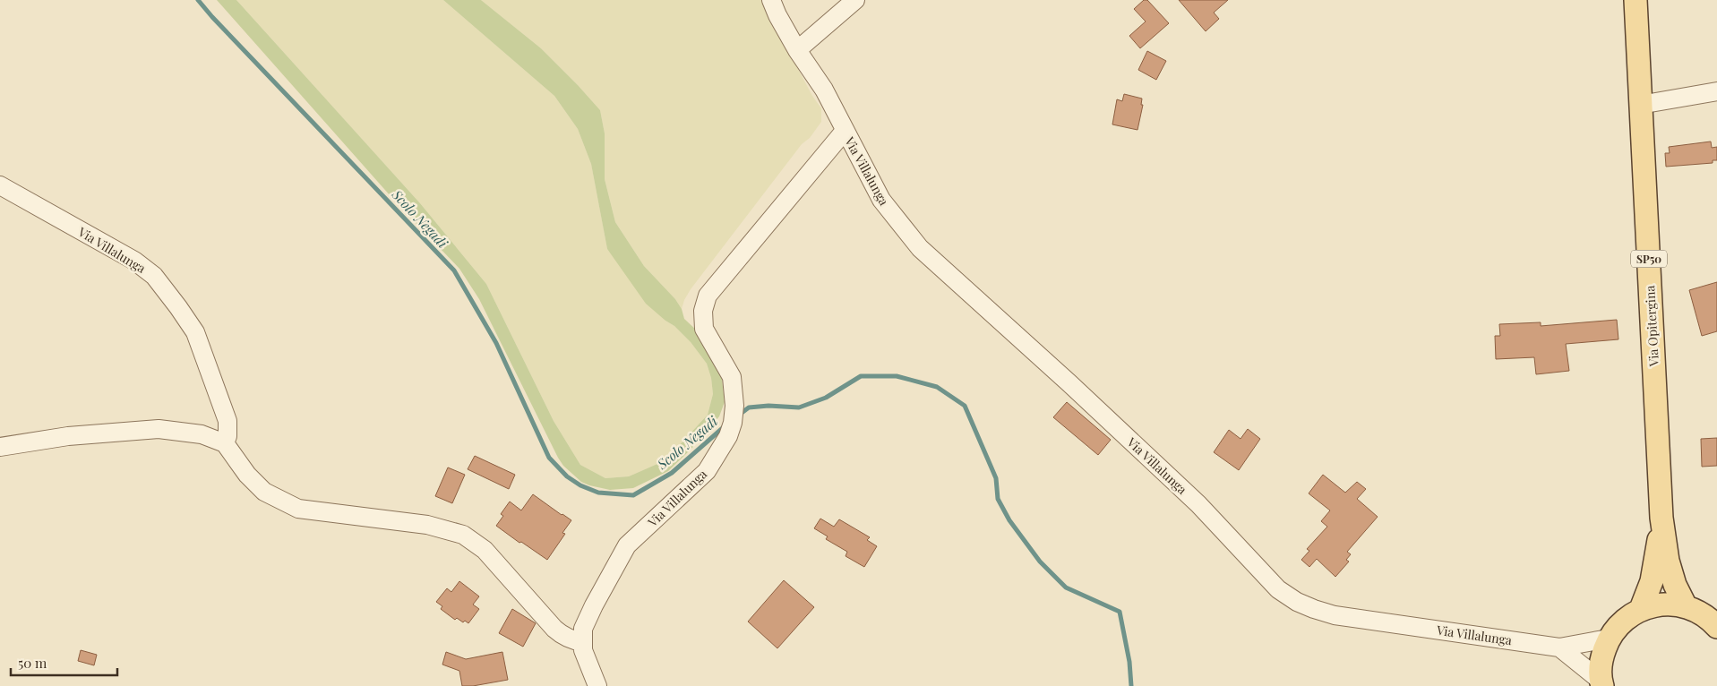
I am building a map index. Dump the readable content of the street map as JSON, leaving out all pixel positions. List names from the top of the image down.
{
  "streets": {
    "main road": ["SP50", "Via Opitergina"],
    "street": ["Via Villalunga"]
  },
  "water": ["Scolo Negadi"],
  "scale_bar": "50 m"
}
